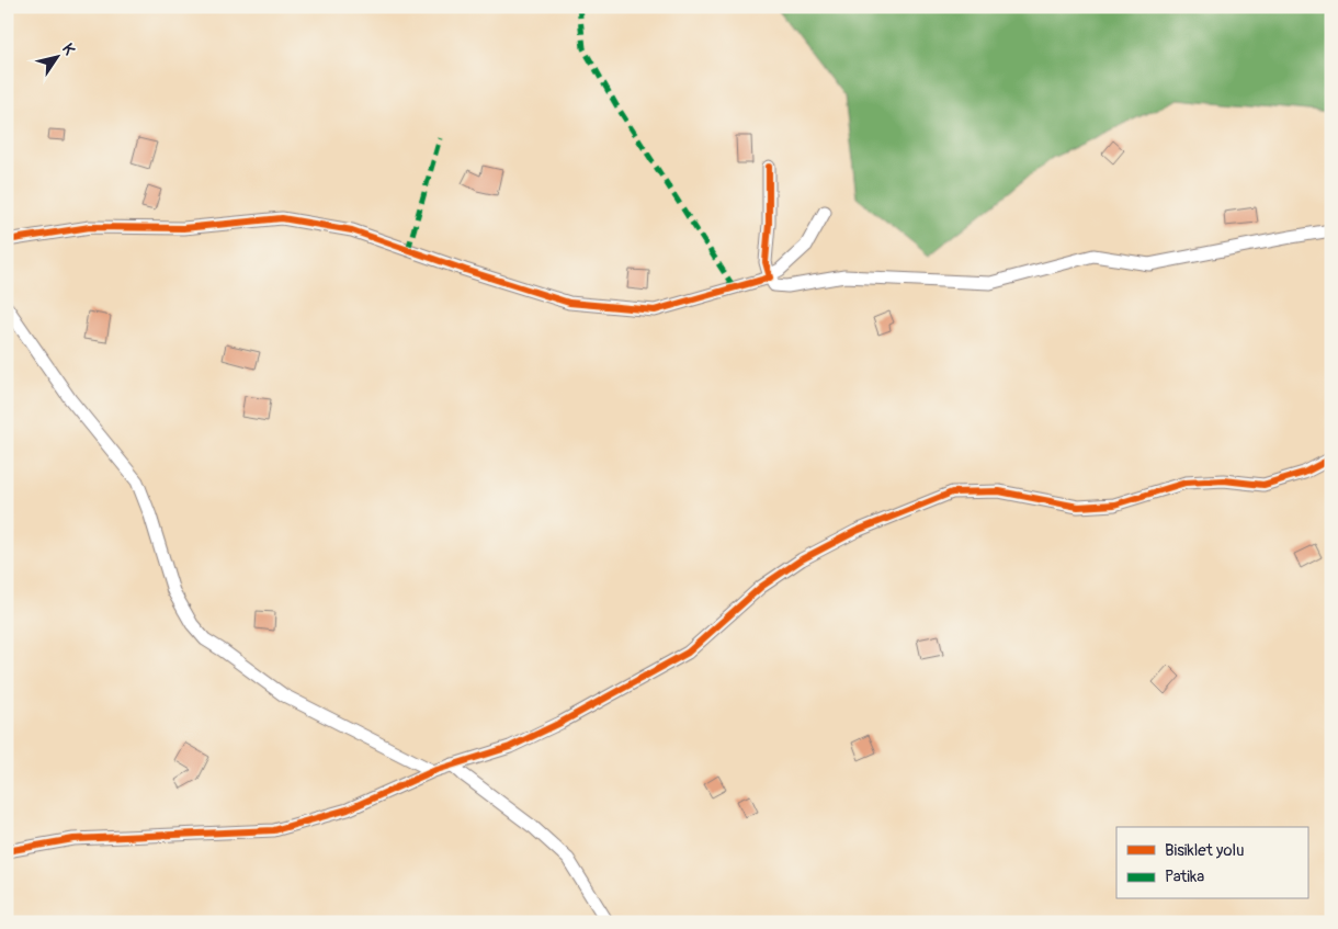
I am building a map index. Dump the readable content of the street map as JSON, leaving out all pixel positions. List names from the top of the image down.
{
  "legend": ["Bisiklet yolu", "Patika"],
  "north": "top right"
}
